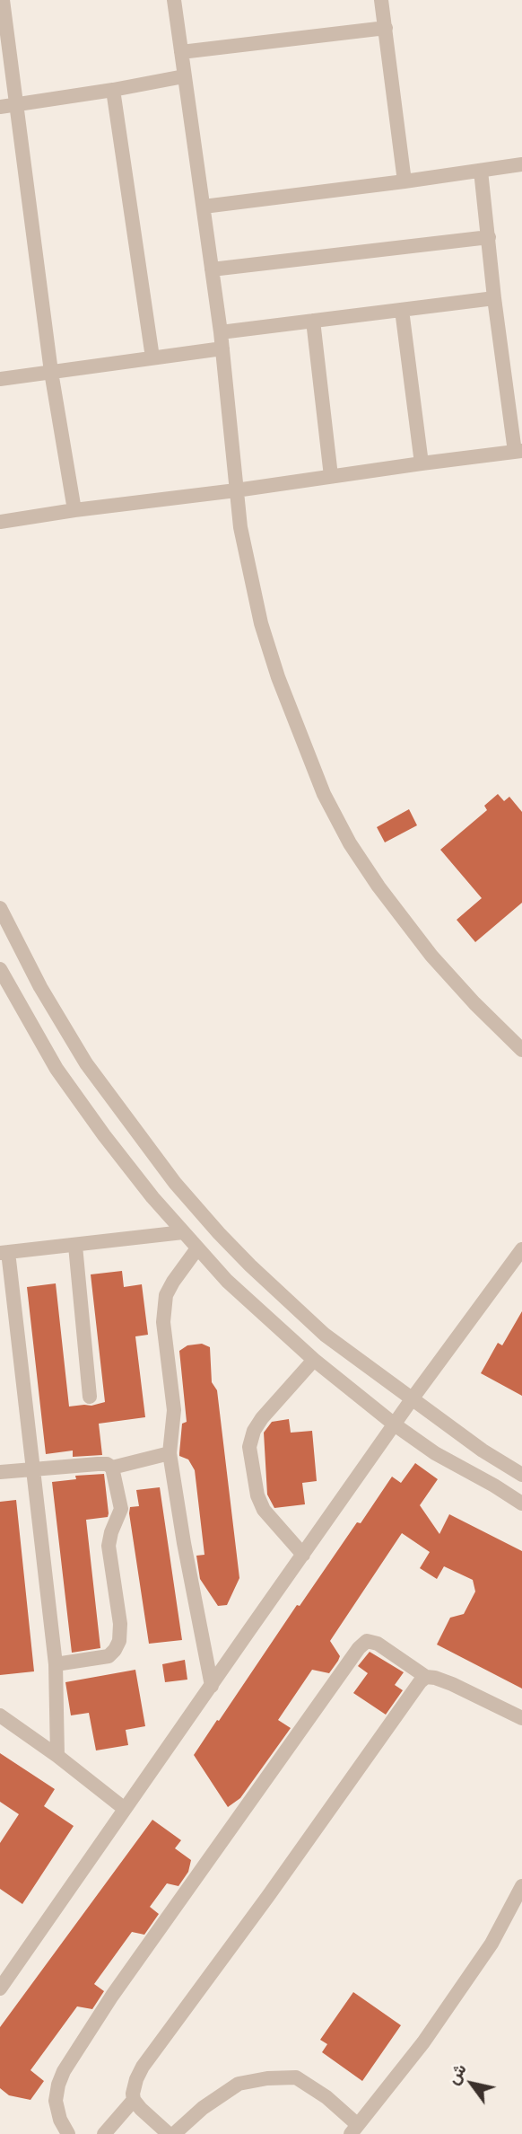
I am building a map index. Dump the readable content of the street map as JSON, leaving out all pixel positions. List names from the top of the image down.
{
  "north": "top left"
}
